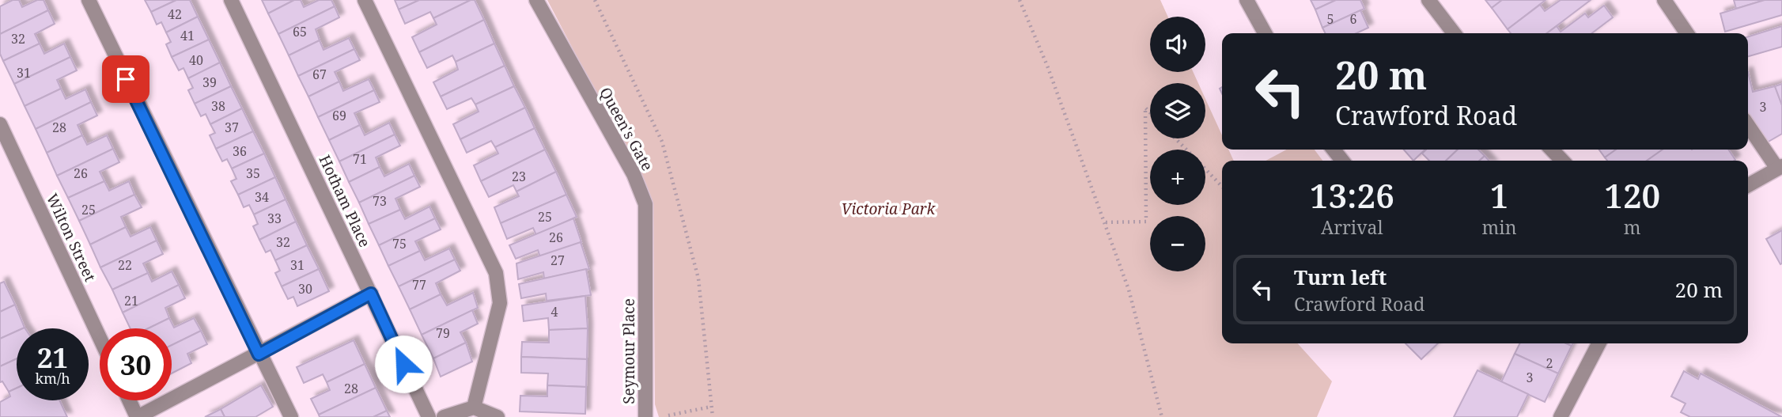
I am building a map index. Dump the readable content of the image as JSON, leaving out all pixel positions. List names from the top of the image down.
{
  "streets": {
    "street": [
      "Queen's Gate",
      "Hotham Place",
      "Wilton Street",
      "Seymour Place"
    ]
  },
  "crossings": [
    ["Queen's Gate", "Seymour Place"]
  ],
  "parks": ["Victoria Park"],
  "house_numbers": [
    "42",
    "5",
    "6",
    "65",
    "41",
    "32",
    "40",
    "31",
    "67",
    "39",
    "38",
    "3",
    "69",
    "28",
    "37",
    "36",
    "71",
    "26",
    "35",
    "23",
    "34",
    "73",
    "25",
    "25",
    "33",
    "26",
    "32",
    "75",
    "27",
    "22",
    "31",
    "77",
    "30",
    "21",
    "4",
    "79",
    "2",
    "3",
    "28"
  ],
  "page": {
    "map_buttons": ["+", "−"],
    "turn": ["20 m", "Crawford Road"],
    "eta": [
      "13:26",
      "Arrival",
      "1",
      "min",
      "120",
      "m"
    ],
    "list": [
      {
        "name": "Turn left",
        "note": "Crawford Road",
        "value": "20 m"
      }
    ],
    "speed": "21 km/h",
    "limit": "30"
  }
}
